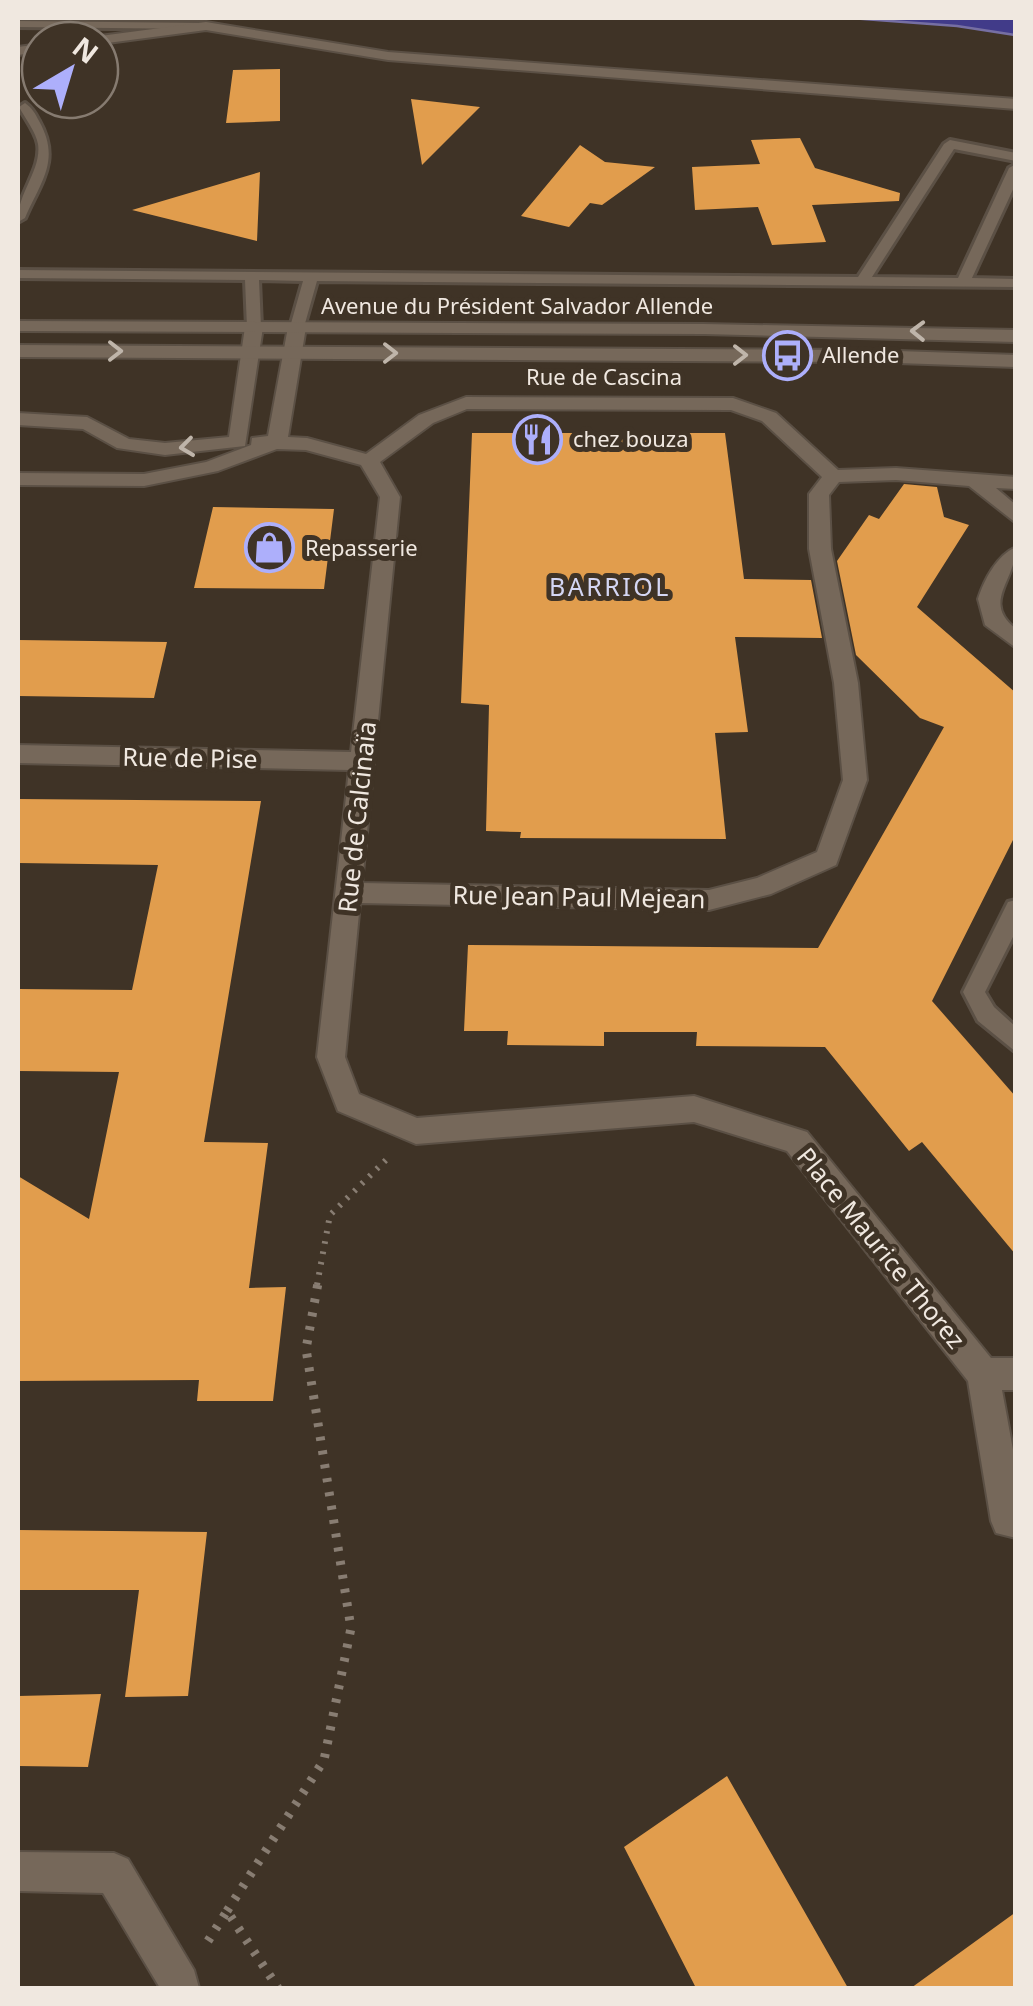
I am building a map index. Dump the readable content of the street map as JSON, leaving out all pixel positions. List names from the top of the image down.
{
  "streets": {
    "street": [
      "Avenue du Président Salvador Allende",
      "Rue de Cascina",
      "Rue de Pise",
      "Rue de Calcinaïa",
      "Rue Jean Paul Mejean",
      "Place Maurice Thorez"
    ]
  },
  "crossings": [
    ["Rue de Cascina", "Rue de Calcinaïa"],
    ["Rue de Cascina", "Rue Jean Paul Mejean"],
    ["Rue de Pise", "Rue de Calcinaïa"],
    ["Rue de Calcinaïa", "Rue Jean Paul Mejean"],
    ["Rue de Calcinaïa", "Place Maurice Thorez"]
  ],
  "districts": ["BARRIOL"],
  "places": {
    "bus stop": ["Allende"],
    "restaurant": ["chez bouza"],
    "shop": ["Repasserie"]
  },
  "north": "top right"
}
